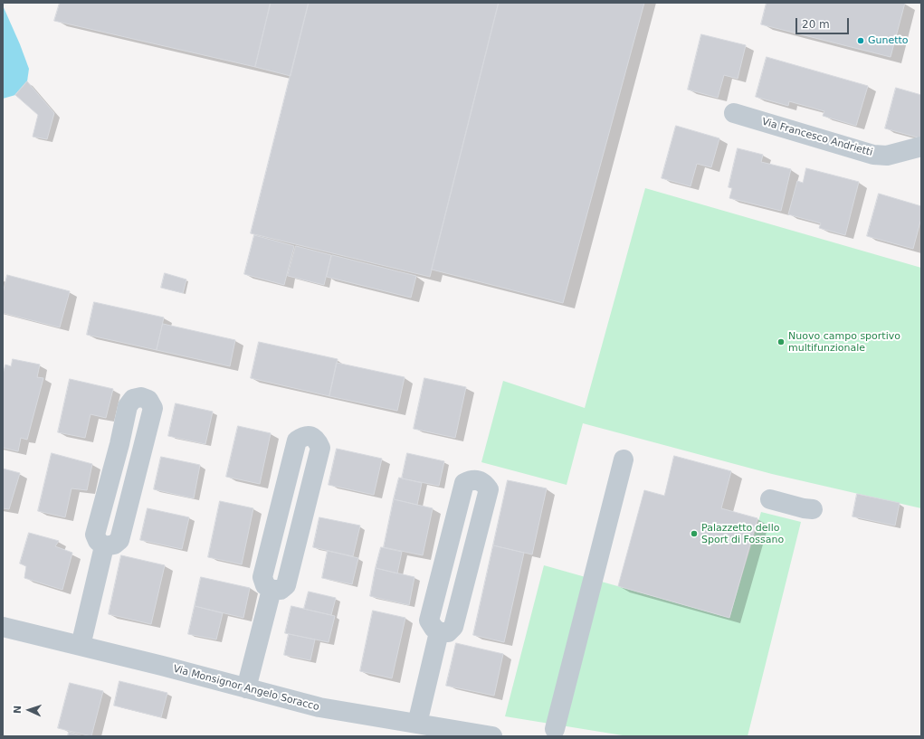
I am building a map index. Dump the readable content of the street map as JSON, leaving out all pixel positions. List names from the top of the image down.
{
  "streets": {
    "street": ["Via Francesco Andrietti", "Via Monsignor Angelo Soracco"]
  },
  "places": ["Gunetto", "Nuovo campo sportivo multifunzionale", "Palazzetto dello Sport di Fossano"],
  "scale_bar": "20 m",
  "north": "left"
}
